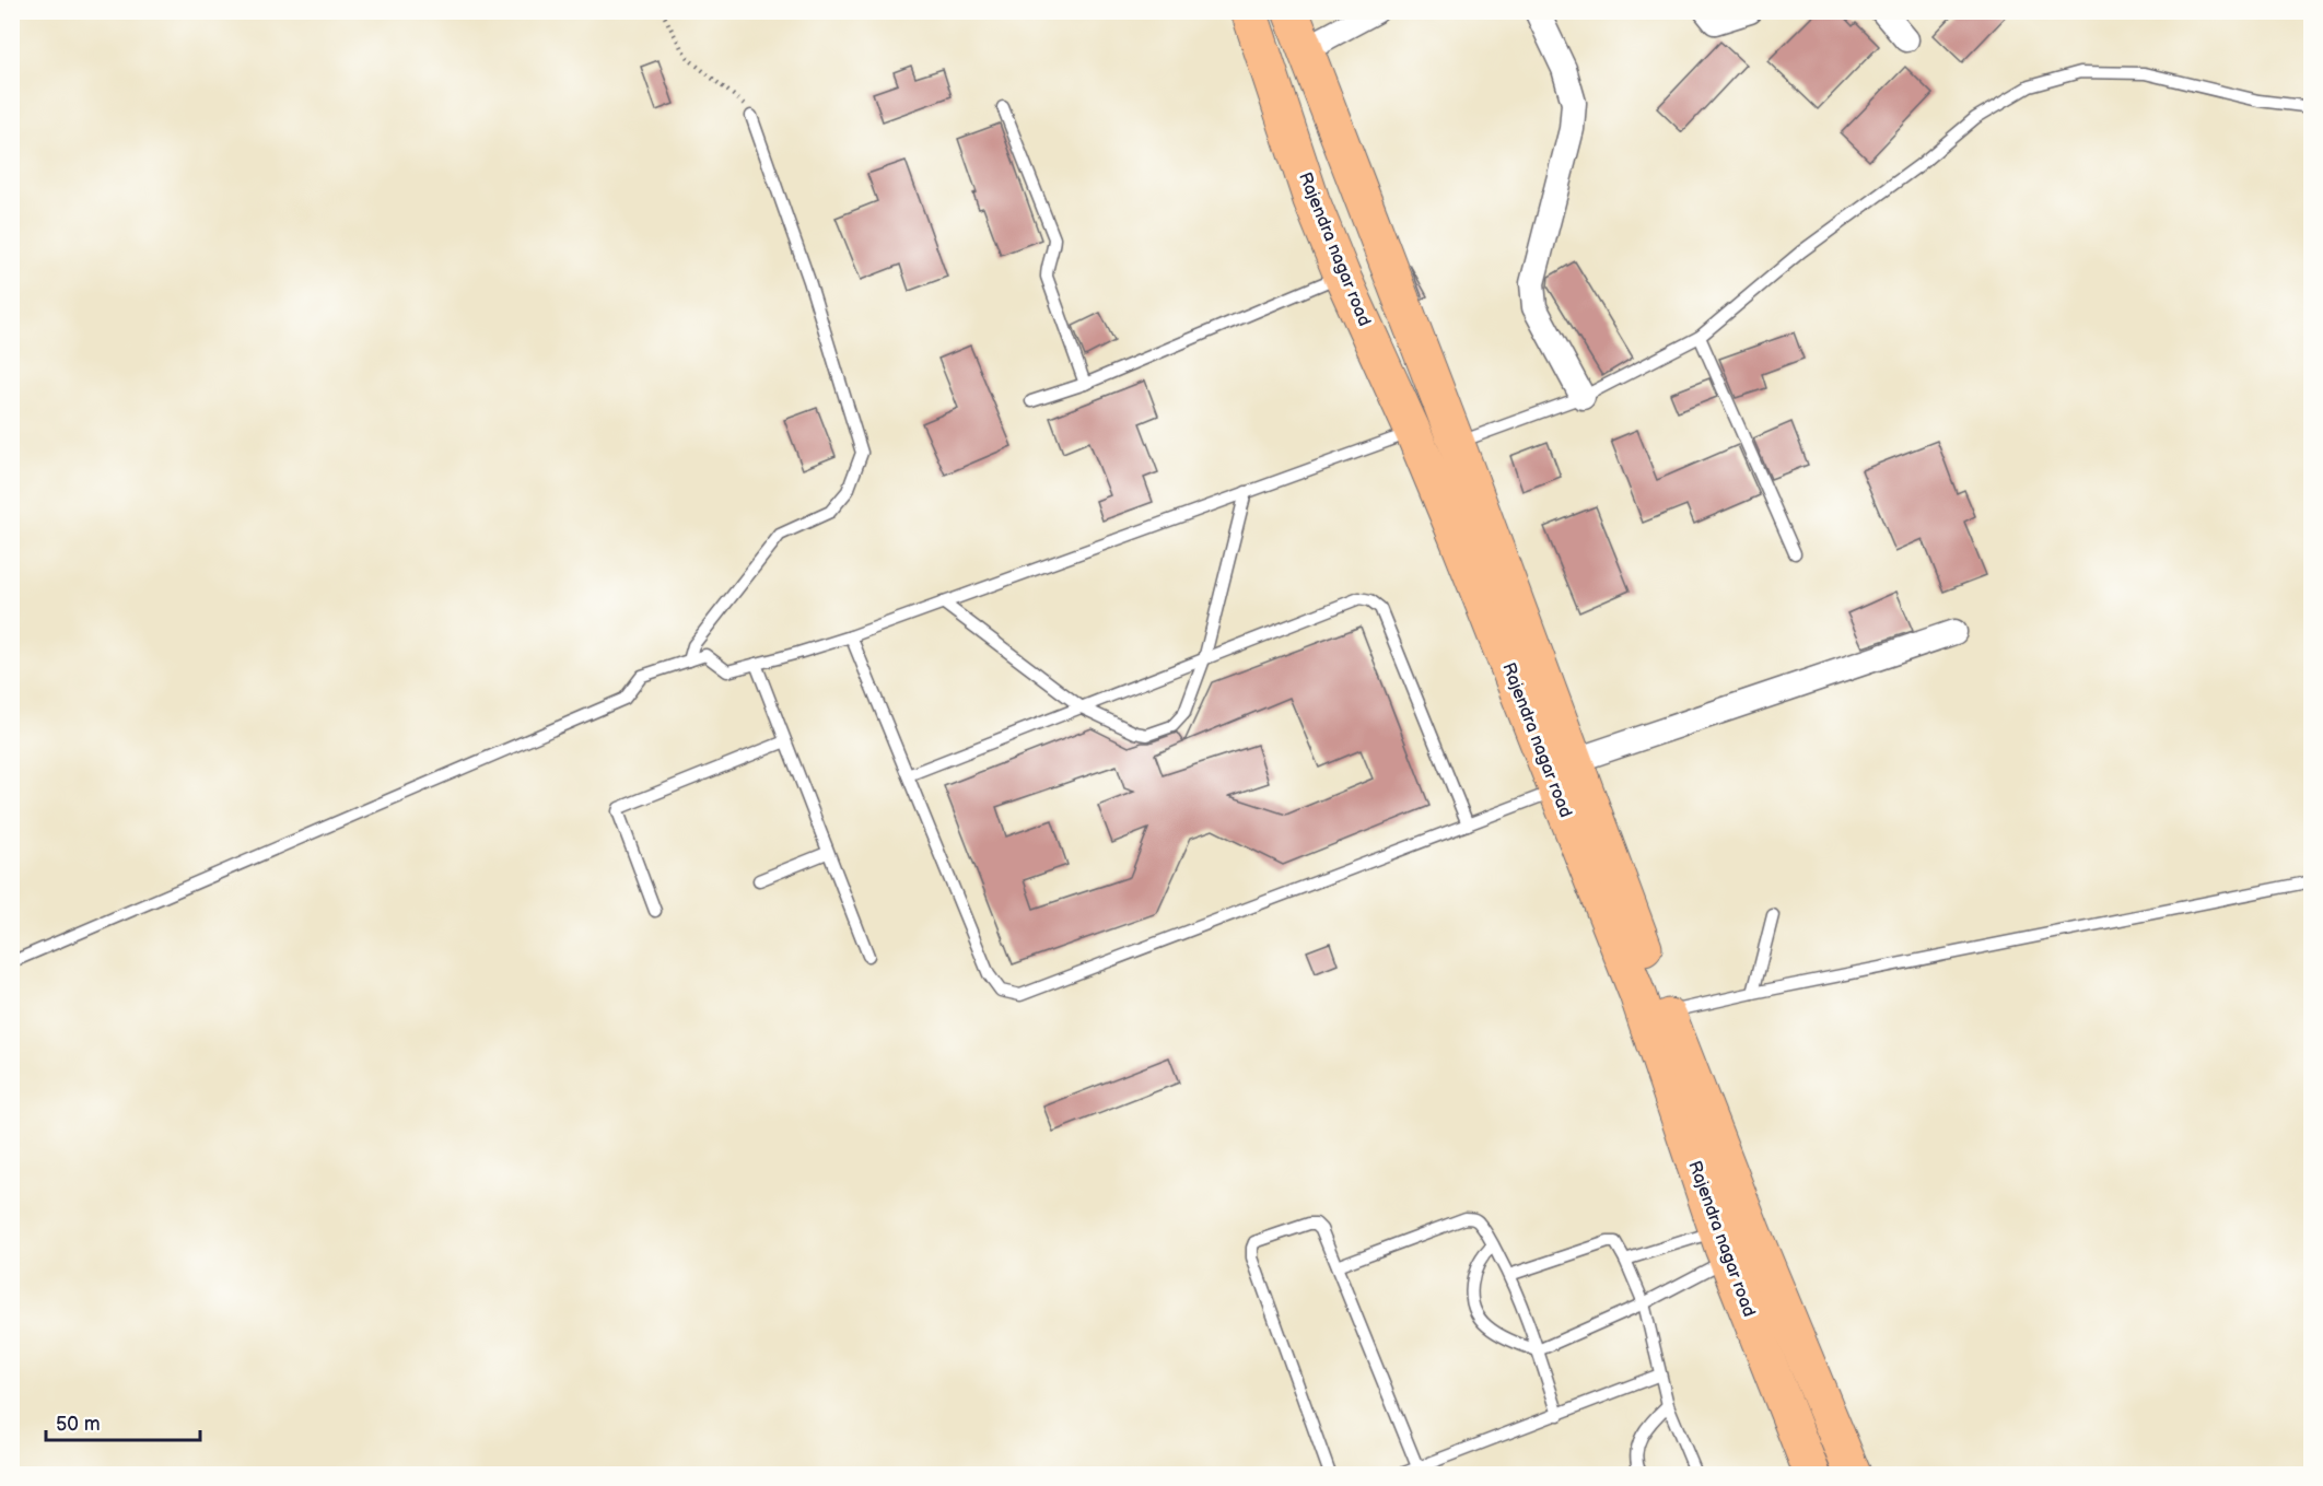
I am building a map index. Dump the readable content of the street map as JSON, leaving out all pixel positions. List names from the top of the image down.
{
  "streets": {
    "main road": ["Rajendra nagar road"]
  },
  "scale_bar": "50 m"
}
